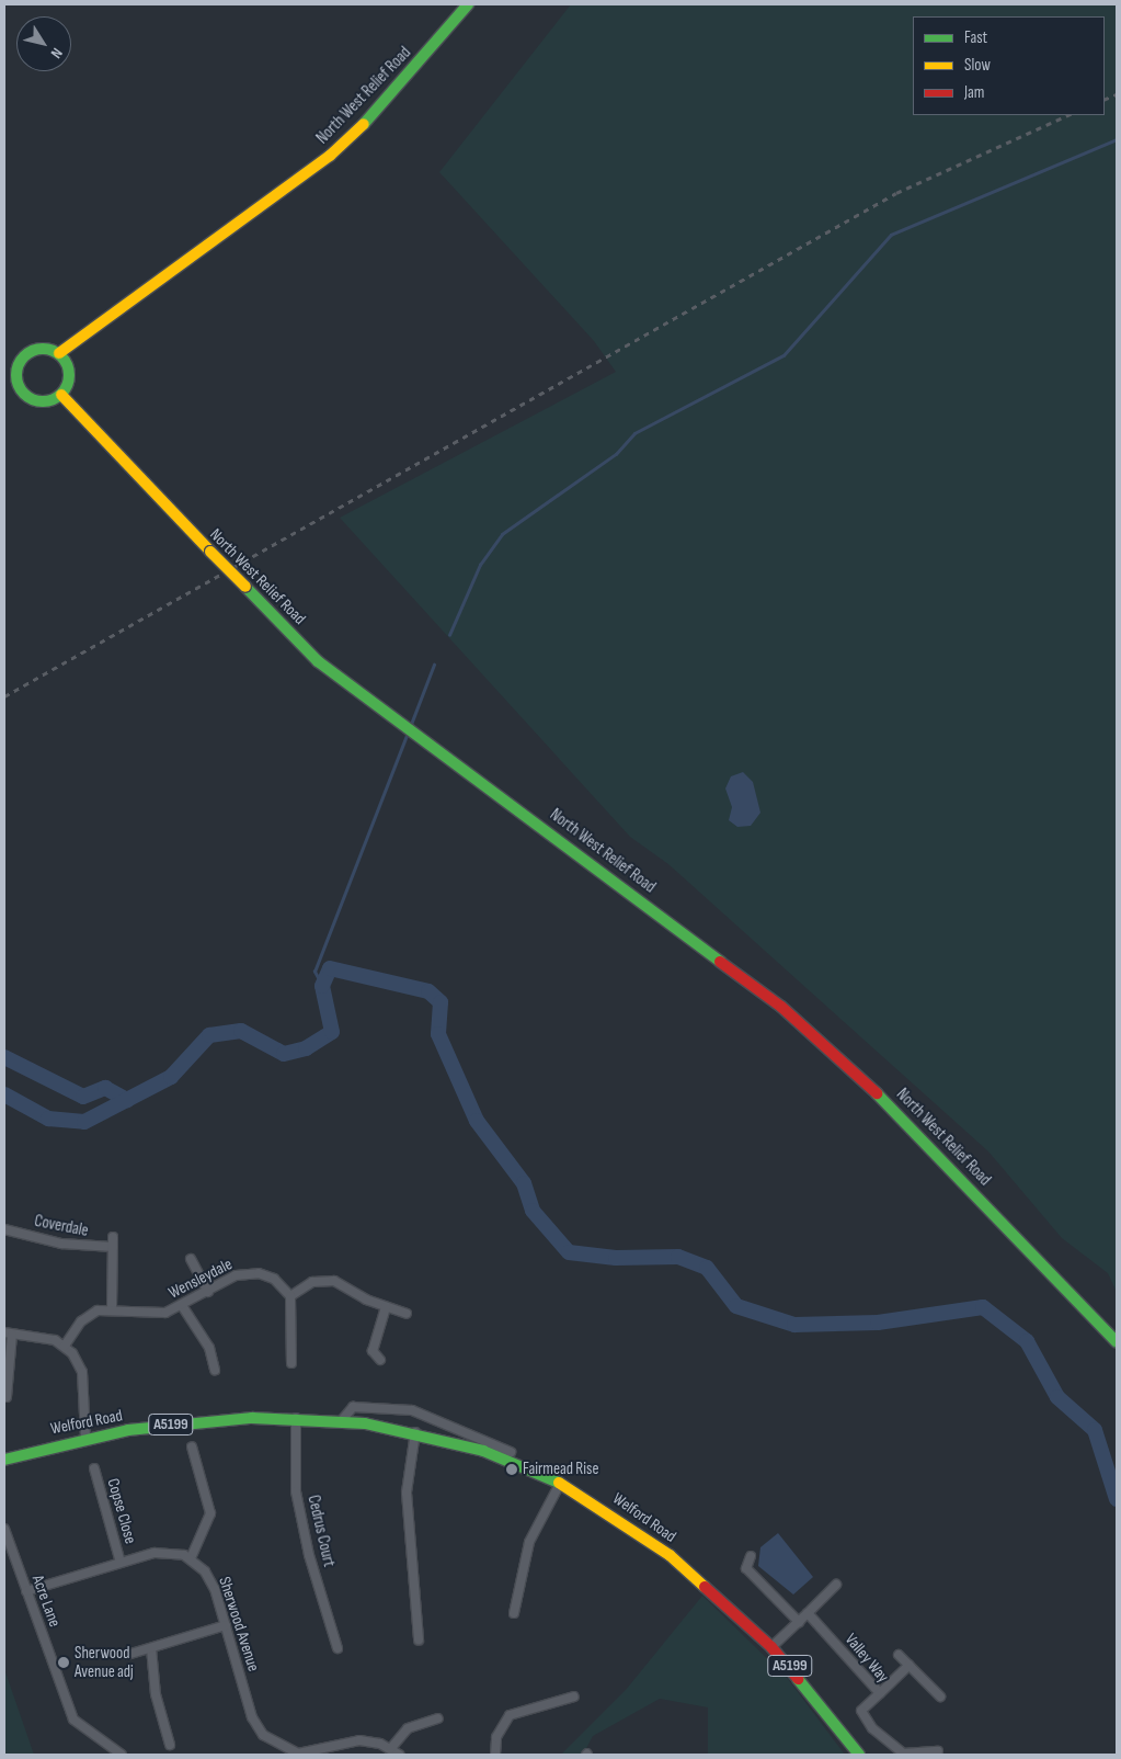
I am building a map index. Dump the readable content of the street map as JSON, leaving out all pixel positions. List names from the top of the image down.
{
  "streets": {
    "street": [
      "North West Relief Road",
      "Coverdale",
      "Wensleydale",
      "Welford Road",
      "A5199",
      "Copse Close",
      "Cedrus Court",
      "Acre Lane",
      "Sherwood Avenue",
      "Valley Way"
    ]
  },
  "crossings": [
    ["Welford Road", "Cedrus Court"]
  ],
  "places": ["Fairmead Rise", "Sherwood Avenue adj"],
  "legend": ["Fast", "Slow", "Jam"],
  "north": "bottom right"
}
